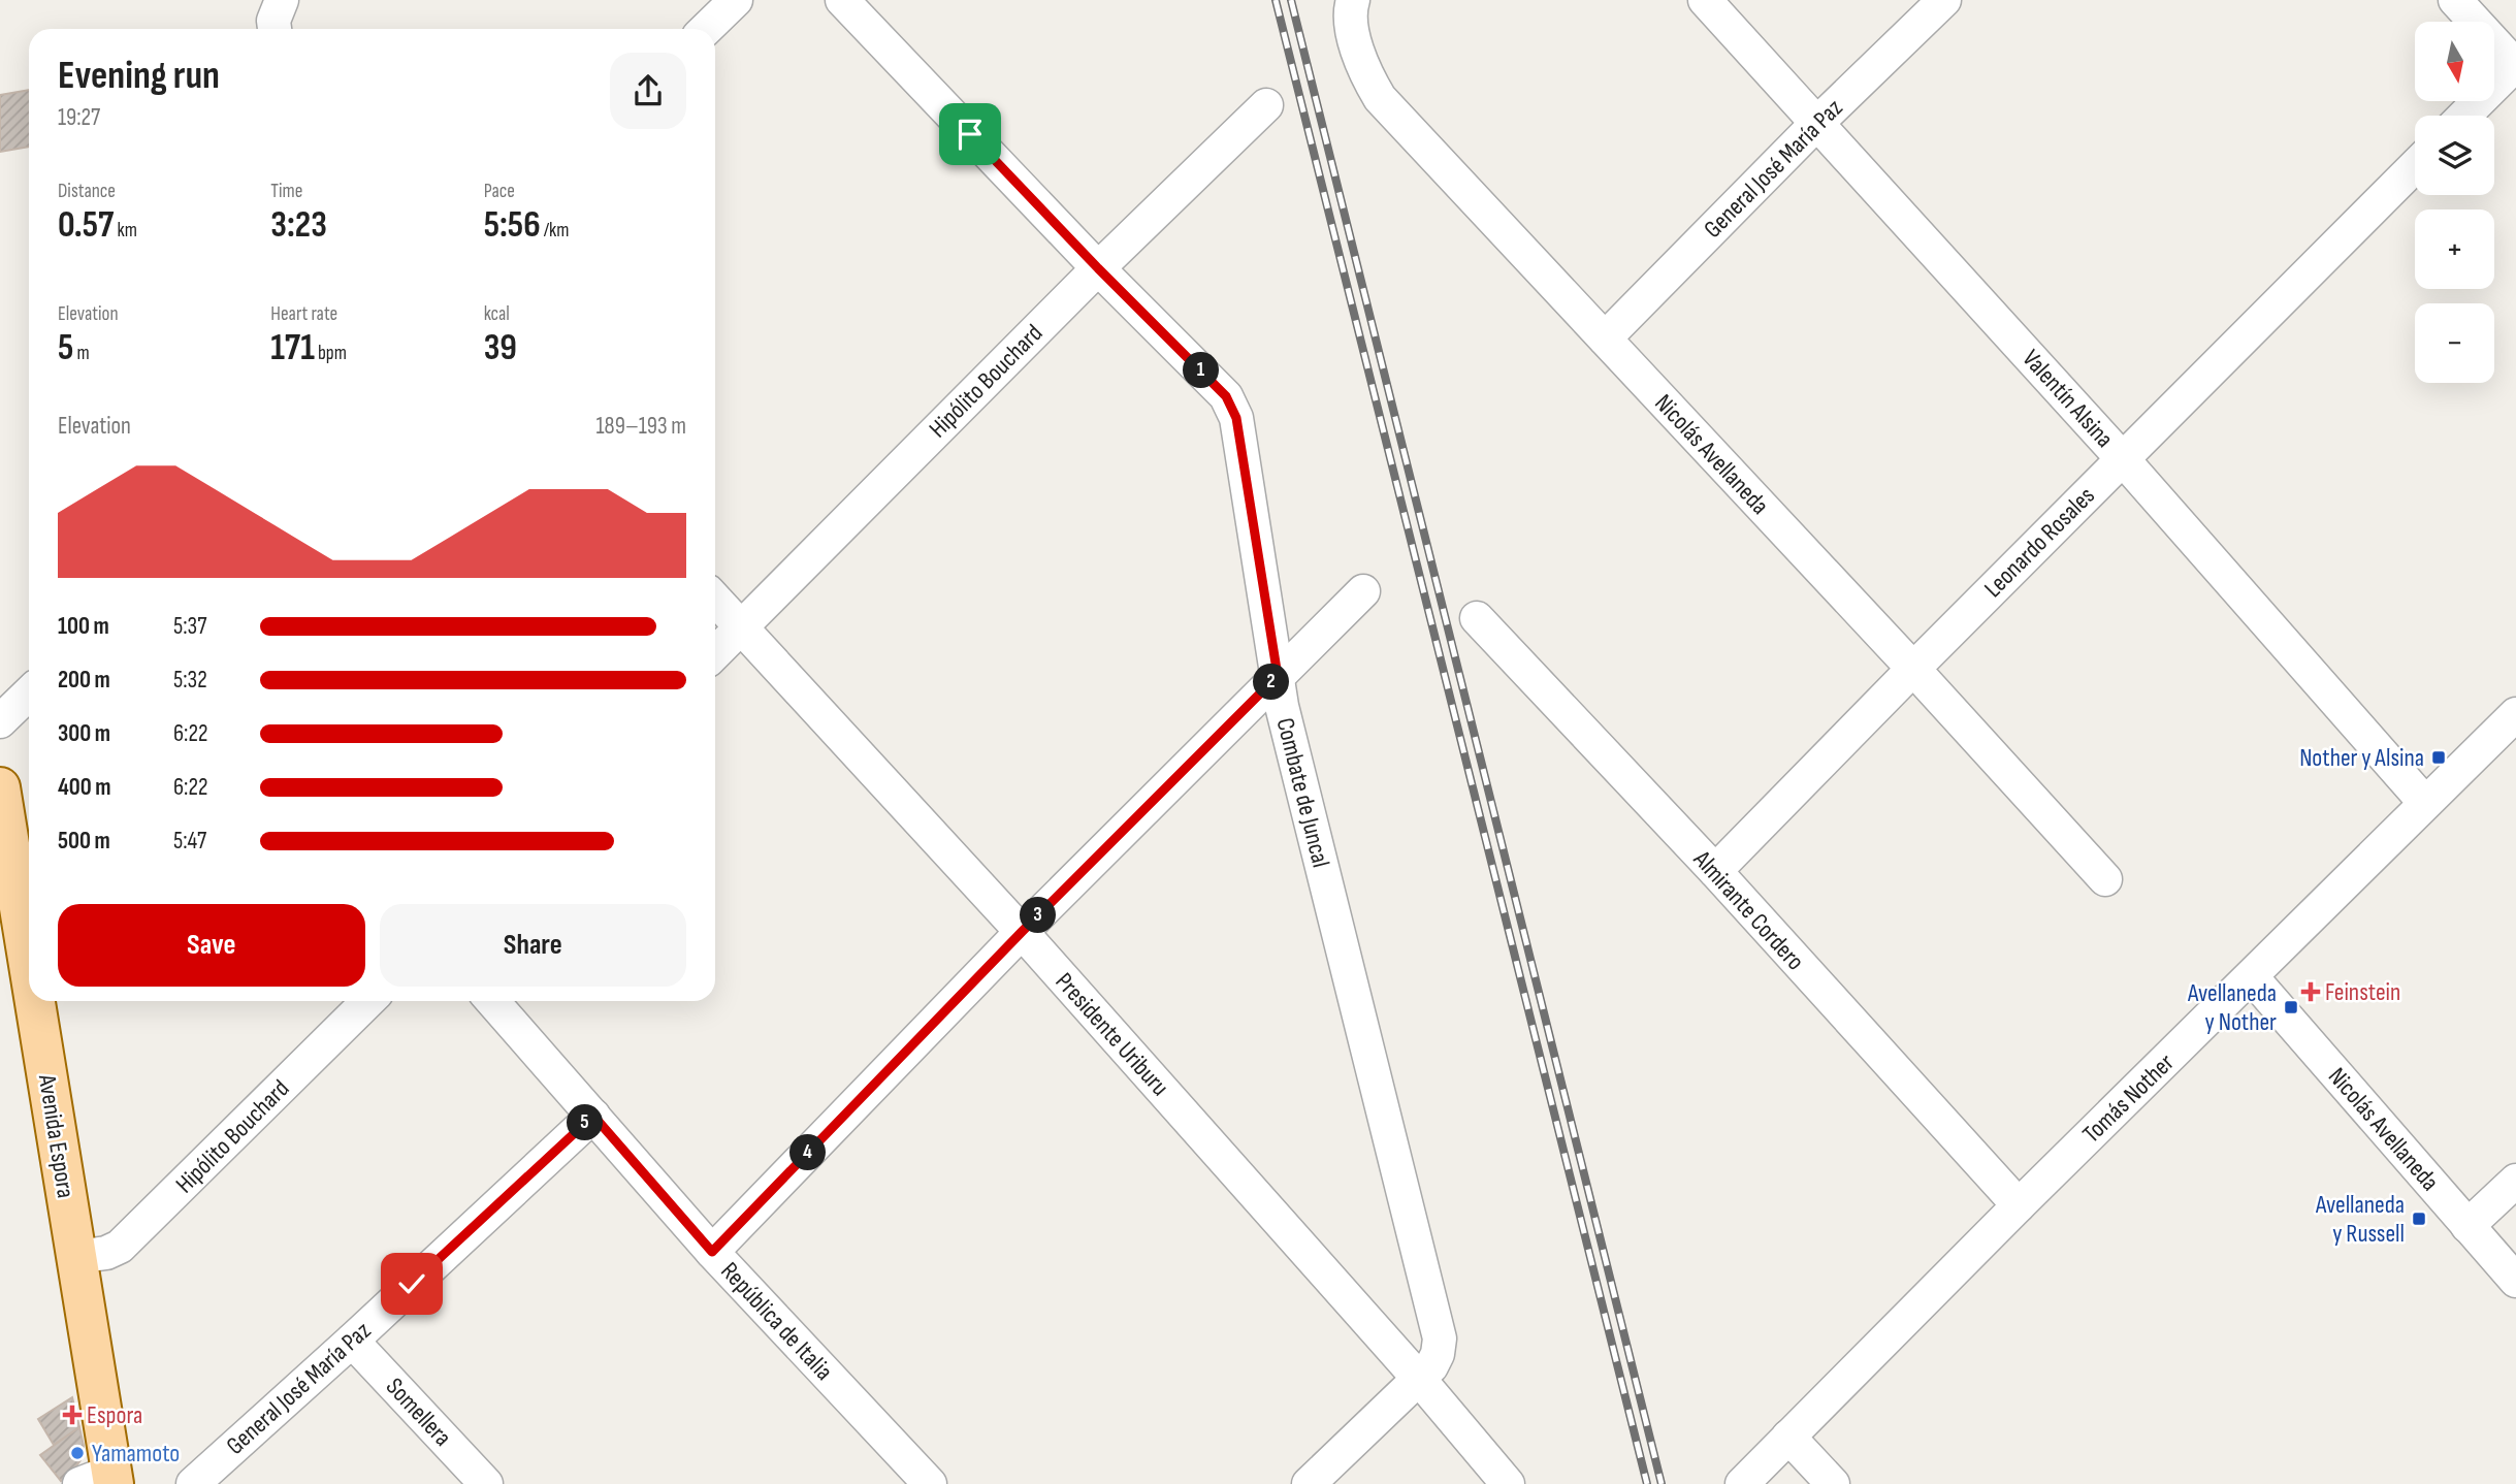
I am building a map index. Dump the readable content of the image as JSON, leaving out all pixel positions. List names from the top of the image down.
{
  "streets": {
    "main road": ["Avenida Espora"],
    "street": [
      "General José María Paz",
      "Hipólito Bouchard",
      "Valentín Alsina",
      "Nicolás Avellaneda",
      "Leonardo Rosales",
      "Combate de Juncal",
      "Almirante Cordero",
      "Presidente Uriburu",
      "Tomás Nother",
      "República de Italia",
      "Somellera"
    ]
  },
  "crossings": [
    ["General José María Paz", "Valentín Alsina"],
    ["General José María Paz", "Nicolás Avellaneda"],
    ["General José María Paz", "República de Italia"],
    ["General José María Paz", "Somellera"],
    ["Hipólito Bouchard", "Combate de Juncal"],
    ["Hipólito Bouchard", "Presidente Uriburu"],
    ["Hipólito Bouchard", "Avenida Espora"],
    ["Valentín Alsina", "Leonardo Rosales"],
    ["Valentín Alsina", "Tomás Nother"],
    ["Nicolás Avellaneda", "Leonardo Rosales"],
    ["Nicolás Avellaneda", "Tomás Nother"],
    ["Leonardo Rosales", "Almirante Cordero"],
    ["Combate de Juncal", "Presidente Uriburu"],
    ["Almirante Cordero", "Tomás Nother"]
  ],
  "places": {
    "transit": ["Nother y Alsina", "Avellaneda y Nother", "Avellaneda y Russell"],
    "health": ["Feinstein", "Espora"],
    "other": ["Yamamoto"]
  },
  "north": "bottom",
  "page": {
    "map_buttons": ["+", "−"],
    "heading": ["Evening run", "19:27"],
    "stats": [
      ["Distance", "0.57 km"],
      ["Time", "3:23"],
      ["Pace", "5:56 /km"],
      ["Elevation", "5 m"],
      ["Heart rate", "171 bpm"],
      ["kcal", "39"]
    ],
    "pins": [
      "1",
      "2",
      "3",
      "5",
      "4"
    ],
    "chart": ["Elevation", "189–193 m"],
    "list": [
      {
        "name": "100 m",
        "note": "5:37"
      },
      {
        "name": "200 m",
        "note": "5:32"
      },
      {
        "name": "300 m",
        "note": "6:22"
      },
      {
        "name": "400 m",
        "note": "6:22"
      },
      {
        "name": "500 m",
        "note": "5:47"
      }
    ],
    "buttons": ["Save", "Share"]
  }
}
